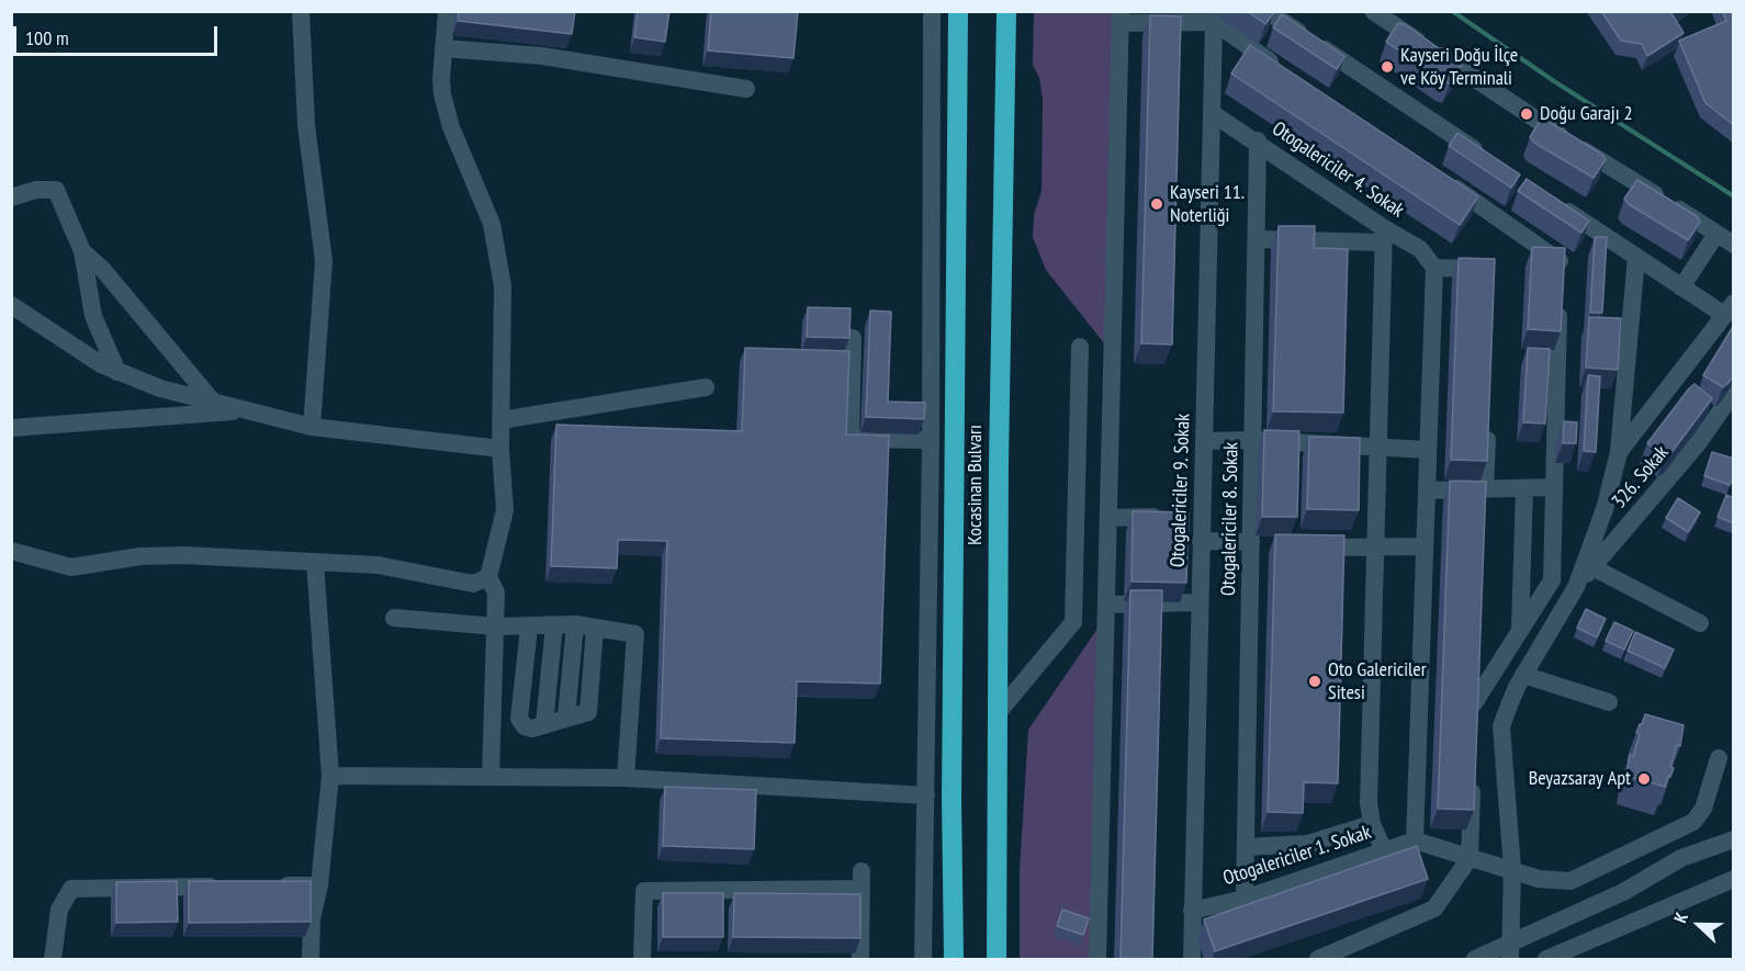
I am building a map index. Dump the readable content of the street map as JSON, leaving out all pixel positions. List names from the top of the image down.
{
  "streets": {
    "highway": ["Kocasinan Bulvarı"],
    "street": [
      "Otogalericiler 4. Sokak",
      "326. Sokak",
      "Otogalericiler 9. Sokak",
      "Otogalericiler 8. Sokak",
      "Otogalericiler 1. Sokak"
    ]
  },
  "crossings": [
    ["Otogalericiler 4. Sokak", "Otogalericiler 9. Sokak"],
    ["Otogalericiler 4. Sokak", "Otogalericiler 8. Sokak"],
    ["Otogalericiler 9. Sokak", "Otogalericiler 1. Sokak"],
    ["Otogalericiler 8. Sokak", "Otogalericiler 1. Sokak"]
  ],
  "places": [
    "Kayseri Doğu İlçe ve Köy Terminali",
    "Doğu Garajı 2",
    "Kayseri 11. Noterliği",
    "Oto Galericiler Sitesi",
    "Beyazsaray Apt"
  ],
  "scale_bar": "100 m",
  "north": "left"
}
